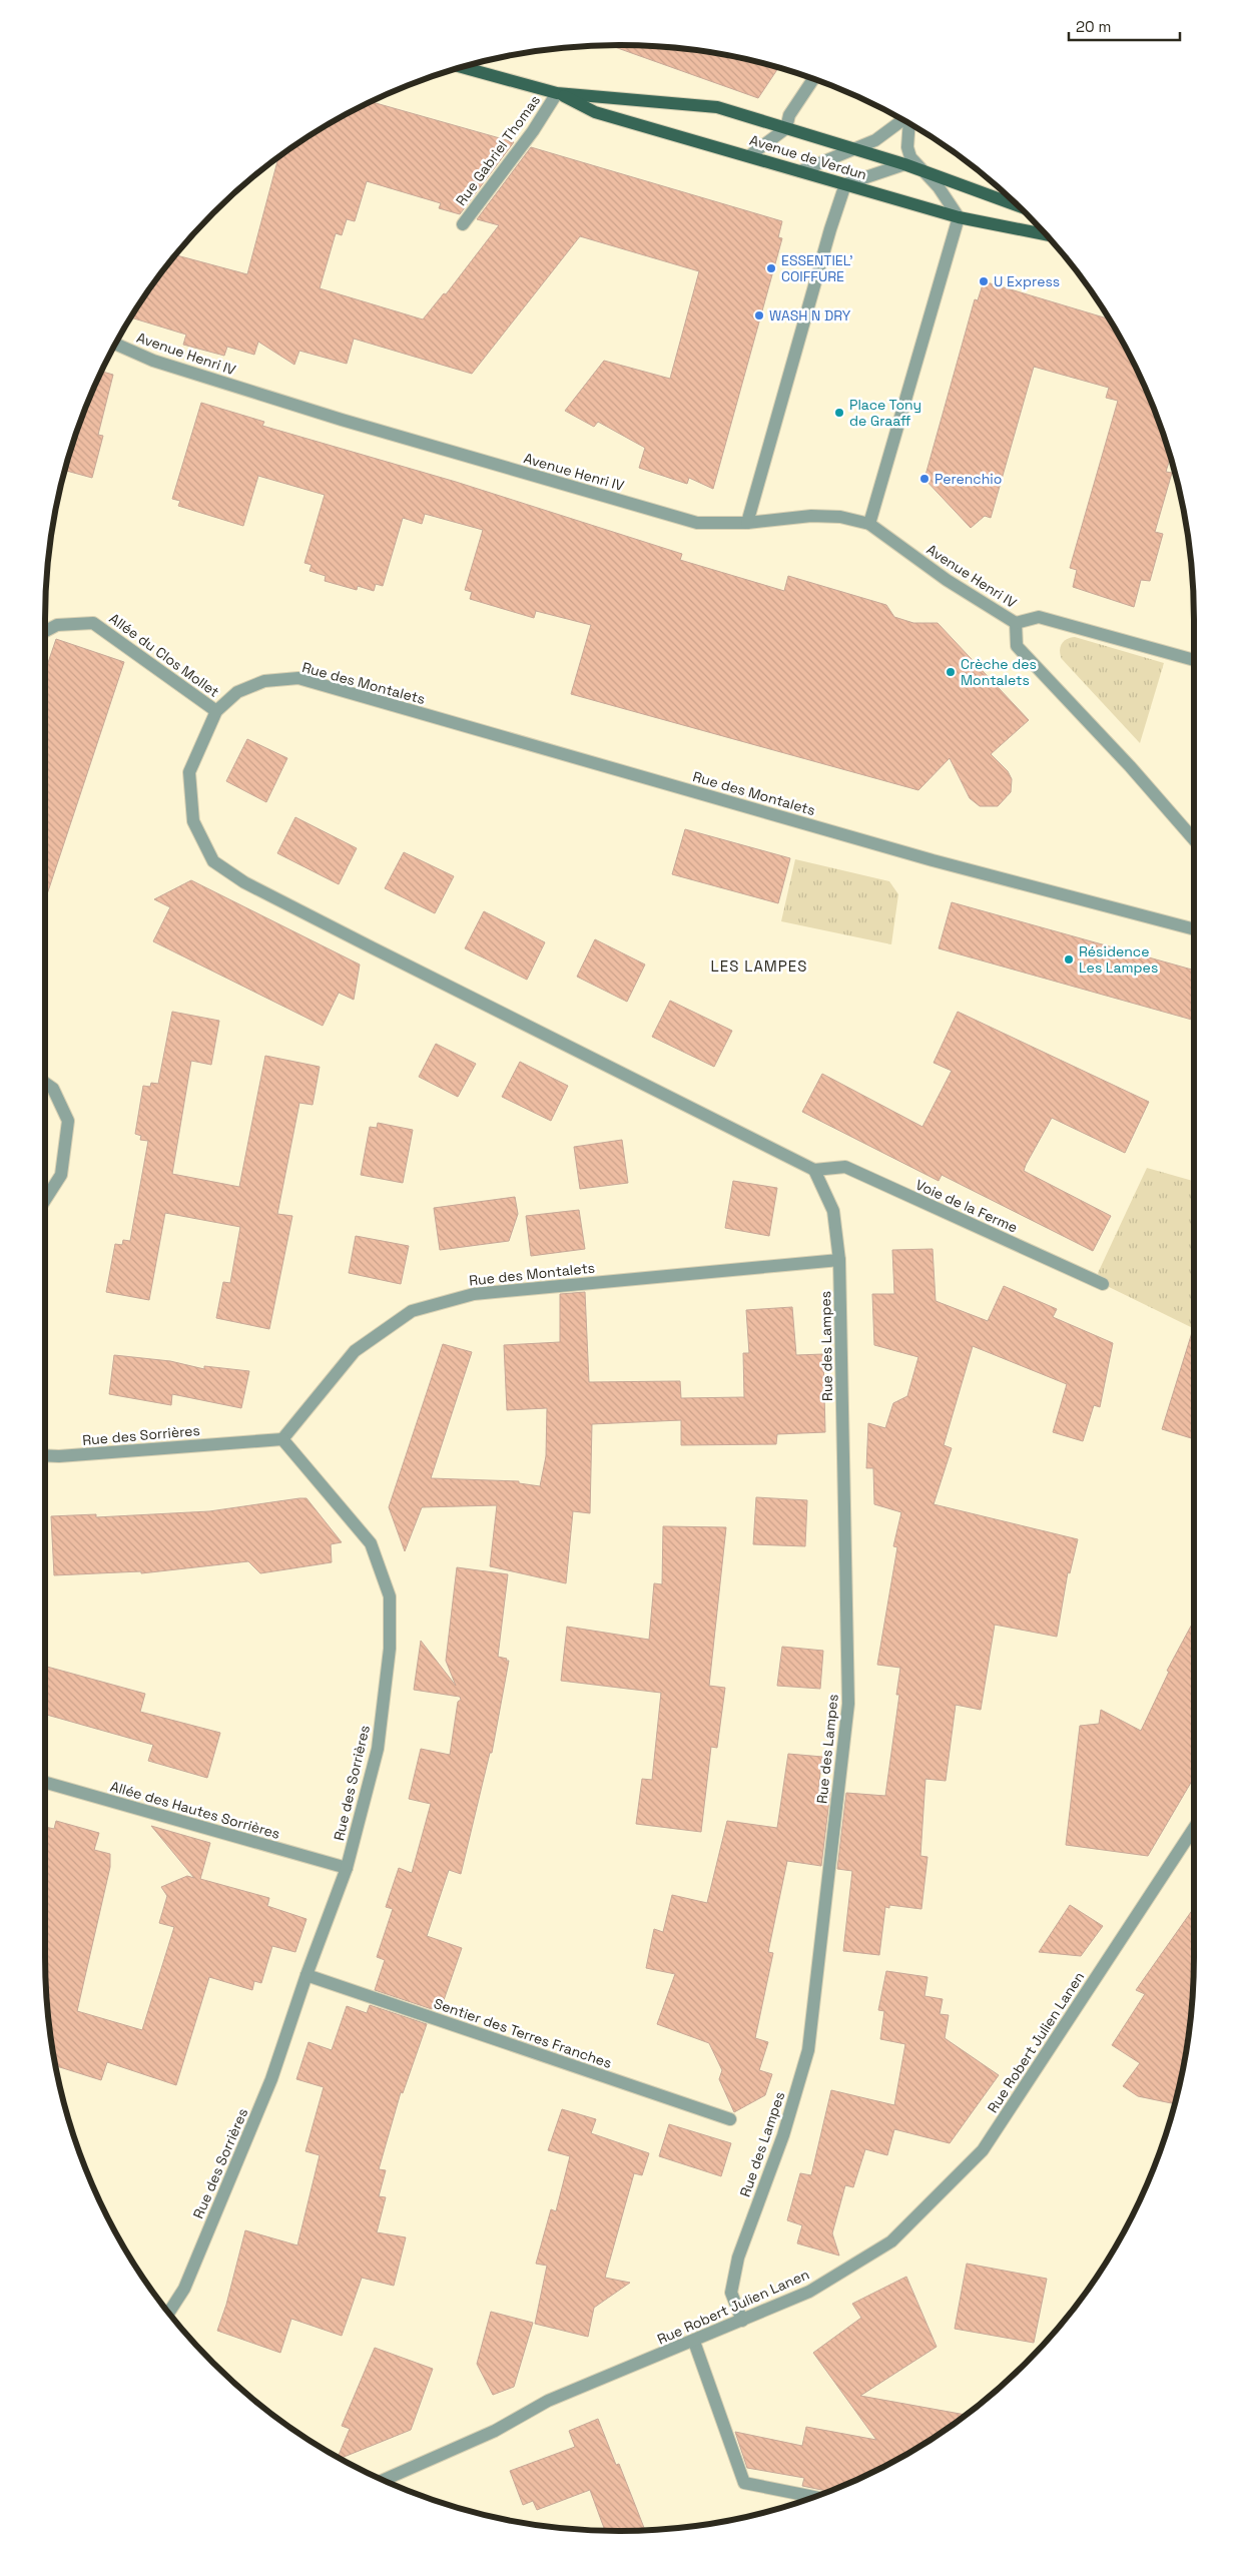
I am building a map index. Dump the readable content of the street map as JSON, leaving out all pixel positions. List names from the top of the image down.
{
  "streets": {
    "main road": ["Avenue de Verdun"],
    "street": [
      "Rue Gabriel Thomas",
      "Avenue Henri IV",
      "Allée du Clos Mollet",
      "Rue des Montalets",
      "Voie de la Ferme",
      "Rue des Lampes",
      "Rue des Sorrières",
      "Allée des Hautes Sorrières",
      "Sentier des Terres Franches",
      "Rue Robert Julien Lanen"
    ]
  },
  "crossings": [
    ["Rue Gabriel Thomas", "Avenue de Verdun"],
    ["Allée du Clos Mollet", "Rue des Montalets"],
    ["Rue des Montalets", "Voie de la Ferme"],
    ["Rue des Montalets", "Rue des Lampes"],
    ["Rue des Montalets", "Rue des Sorrières"],
    ["Voie de la Ferme", "Rue des Lampes"],
    ["Rue des Lampes", "Rue Robert Julien Lanen"],
    ["Rue des Sorrières", "Allée des Hautes Sorrières"],
    ["Rue des Sorrières", "Sentier des Terres Franches"]
  ],
  "districts": ["LES LAMPES"],
  "places": [
    "ESSENTIEL' COIFFURE",
    "U Express",
    "WASH N DRY",
    "Place Tony de Graaff",
    "Perenchio",
    "Crèche des Montalets",
    "Résidence Les Lampes"
  ],
  "scale_bar": "20 m"
}
